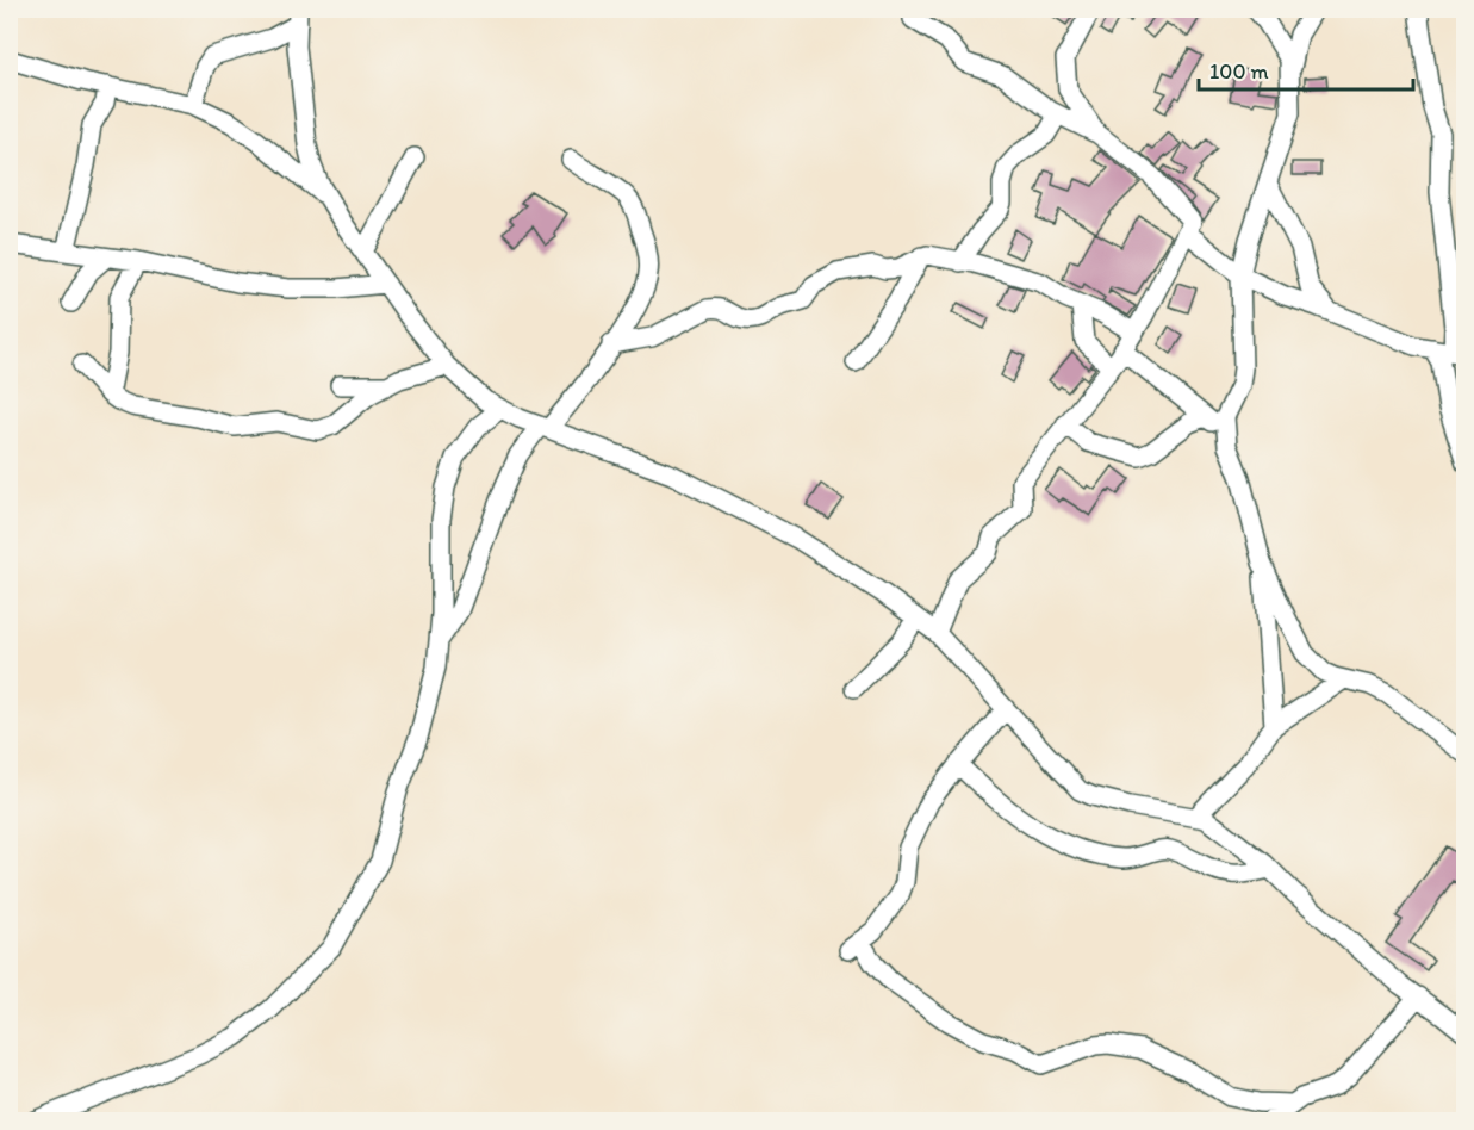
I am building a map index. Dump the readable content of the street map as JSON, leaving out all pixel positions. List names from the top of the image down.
{
  "scale_bar": "100 m"
}
